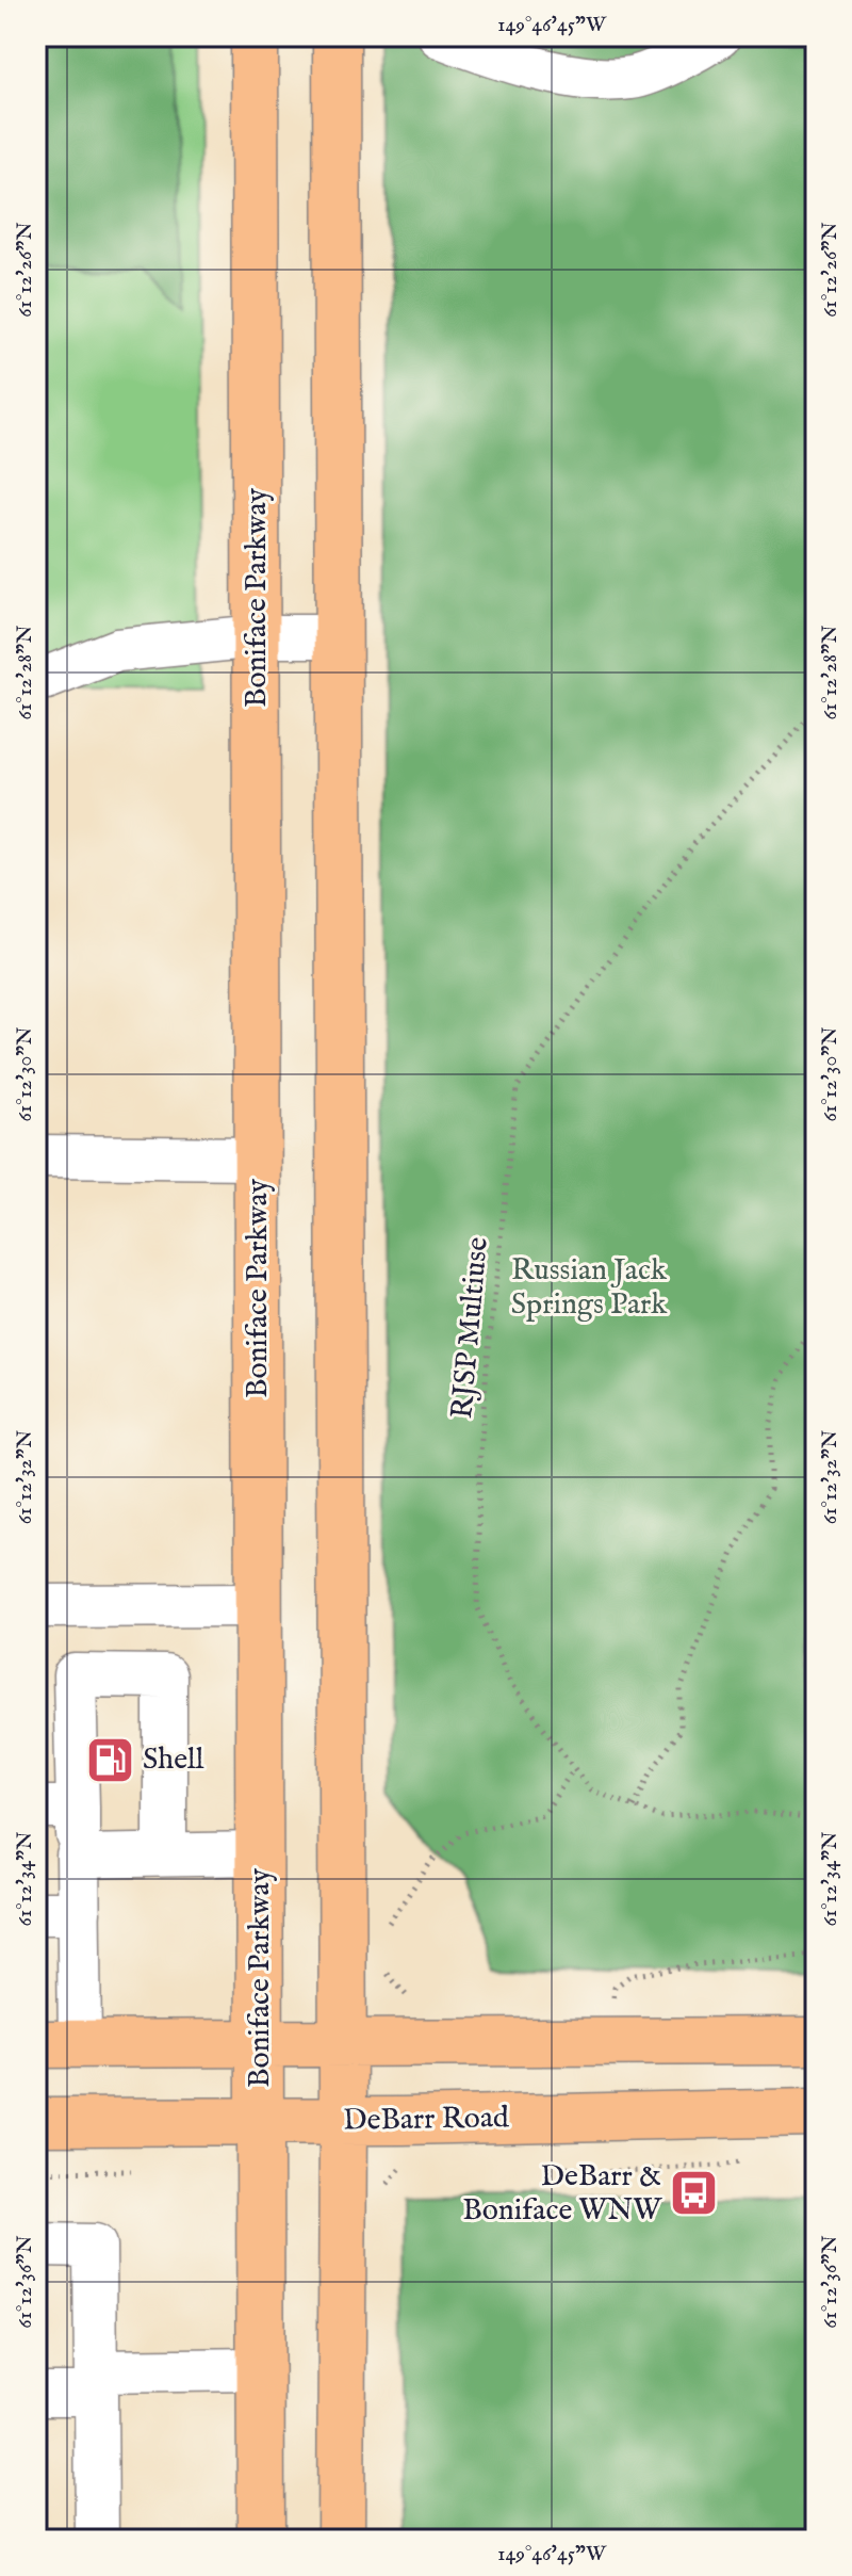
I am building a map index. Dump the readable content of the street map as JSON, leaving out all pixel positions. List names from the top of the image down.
{
  "streets": {
    "main road": ["Boniface Parkway", "DeBarr Road"],
    "path": ["RJSP Multiuse"]
  },
  "crossings": [
    ["Boniface Parkway", "DeBarr Road"]
  ],
  "parks": ["Russian Jack Springs Park"],
  "places": {
    "fuel station": ["Shell"],
    "bus stop": ["DeBarr & Boniface WNW"]
  },
  "coordinates": [
    "149°46'45\"W",
    "61°12'26\"N",
    "61°12'28\"N",
    "61°12'30\"N",
    "61°12'32\"N",
    "61°12'34\"N",
    "61°12'36\"N"
  ]
}
